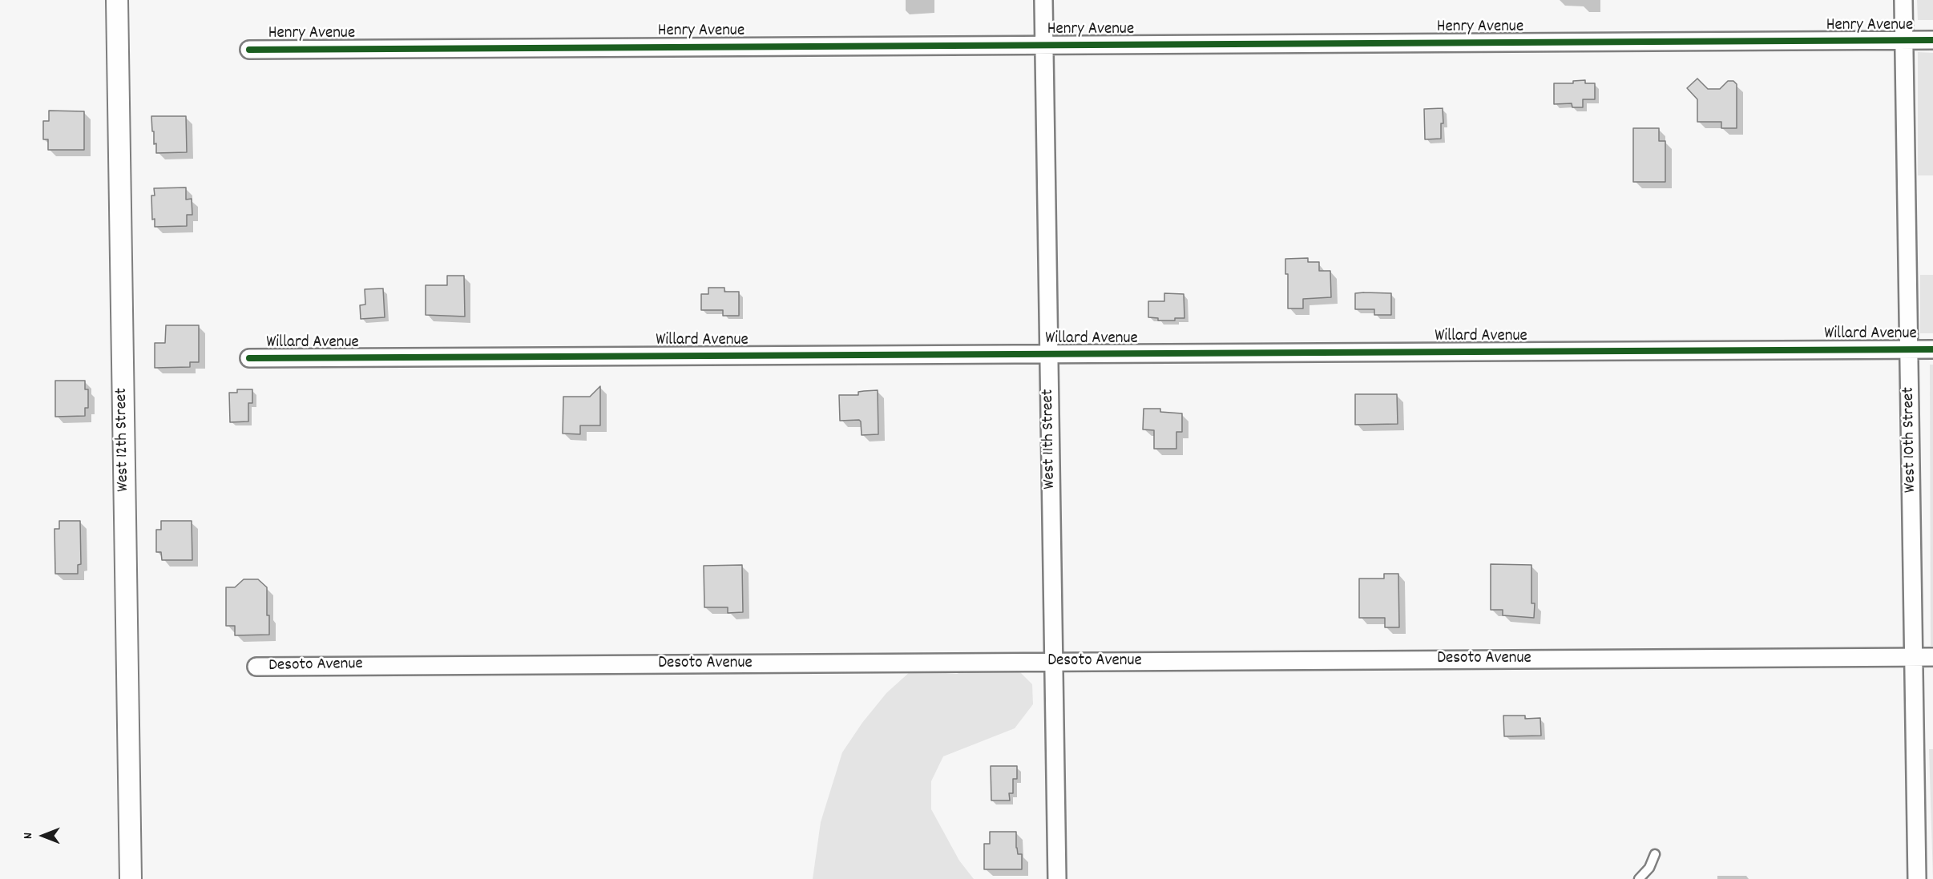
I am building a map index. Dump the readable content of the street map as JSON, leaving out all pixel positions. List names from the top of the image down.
{
  "streets": {
    "street": [
      "Henry Avenue",
      "Willard Avenue",
      "West 11th Street",
      "West 12th Street",
      "West 10th Street",
      "Desoto Avenue"
    ]
  },
  "crossings": [
    ["Henry Avenue", "West 11th Street"],
    ["Henry Avenue", "West 10th Street"],
    ["Willard Avenue", "West 11th Street"],
    ["Willard Avenue", "West 10th Street"],
    ["West 11th Street", "Desoto Avenue"],
    ["West 10th Street", "Desoto Avenue"]
  ],
  "north": "left"
}
